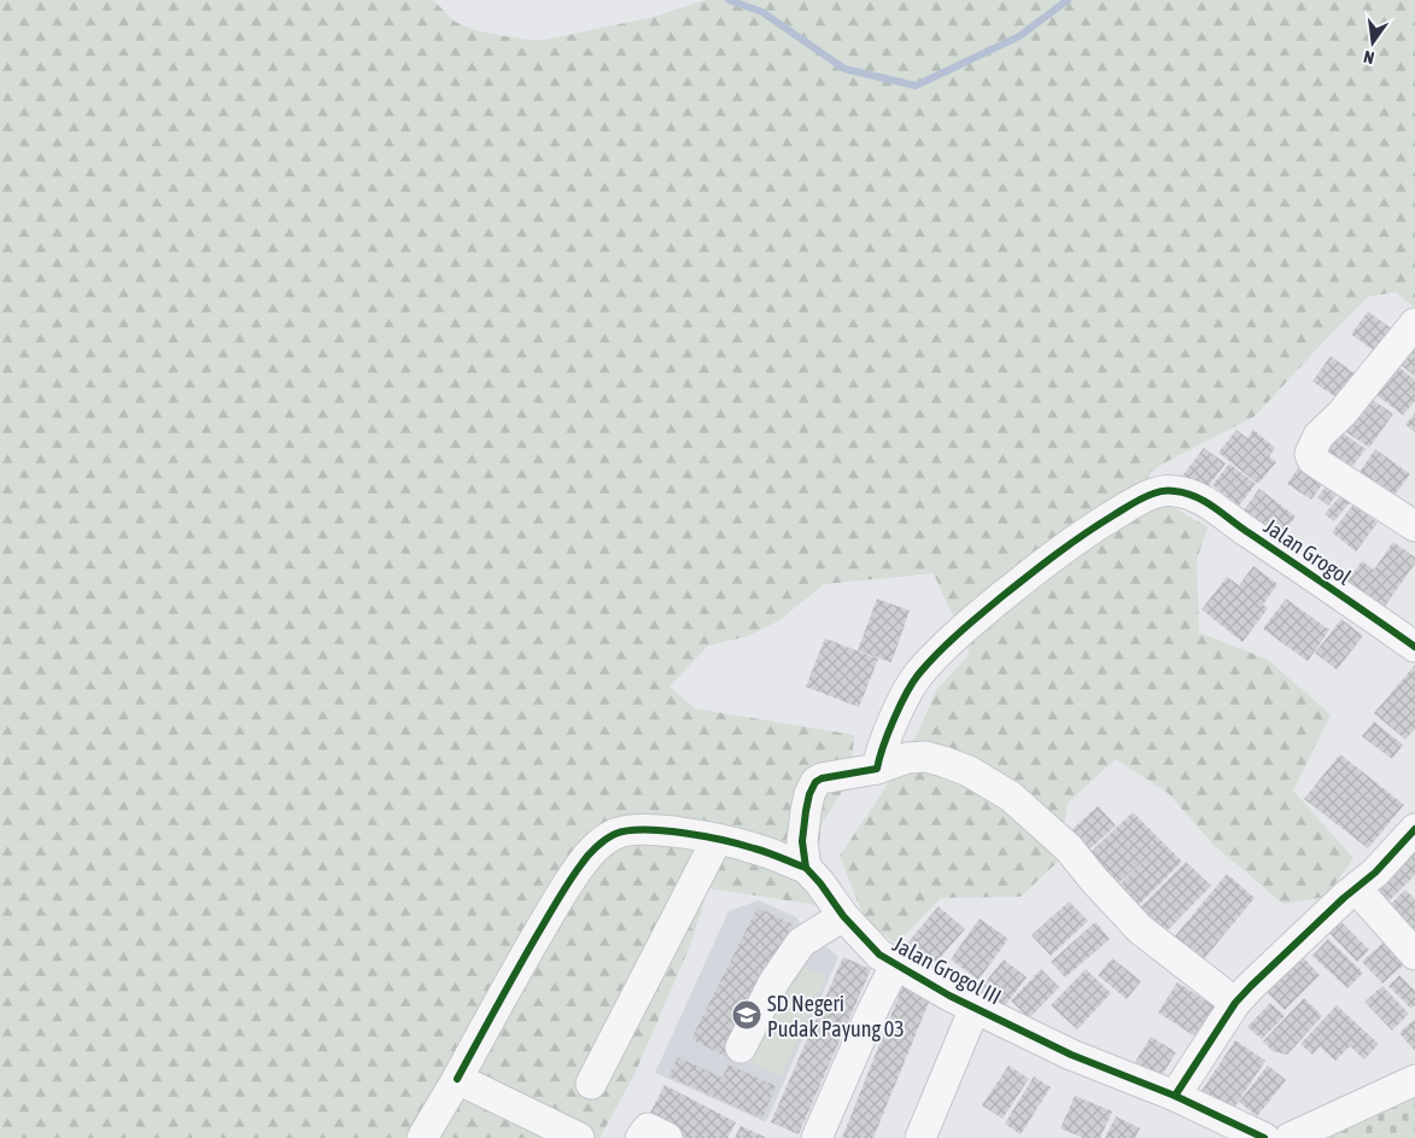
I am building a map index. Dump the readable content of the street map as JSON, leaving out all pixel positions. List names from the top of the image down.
{
  "streets": {
    "street": ["Jalan Grogol", "Jalan Grogol III"]
  },
  "places": {
    "school or university": ["SD Negeri Pudak Payung 03"]
  },
  "north": "bottom"
}
